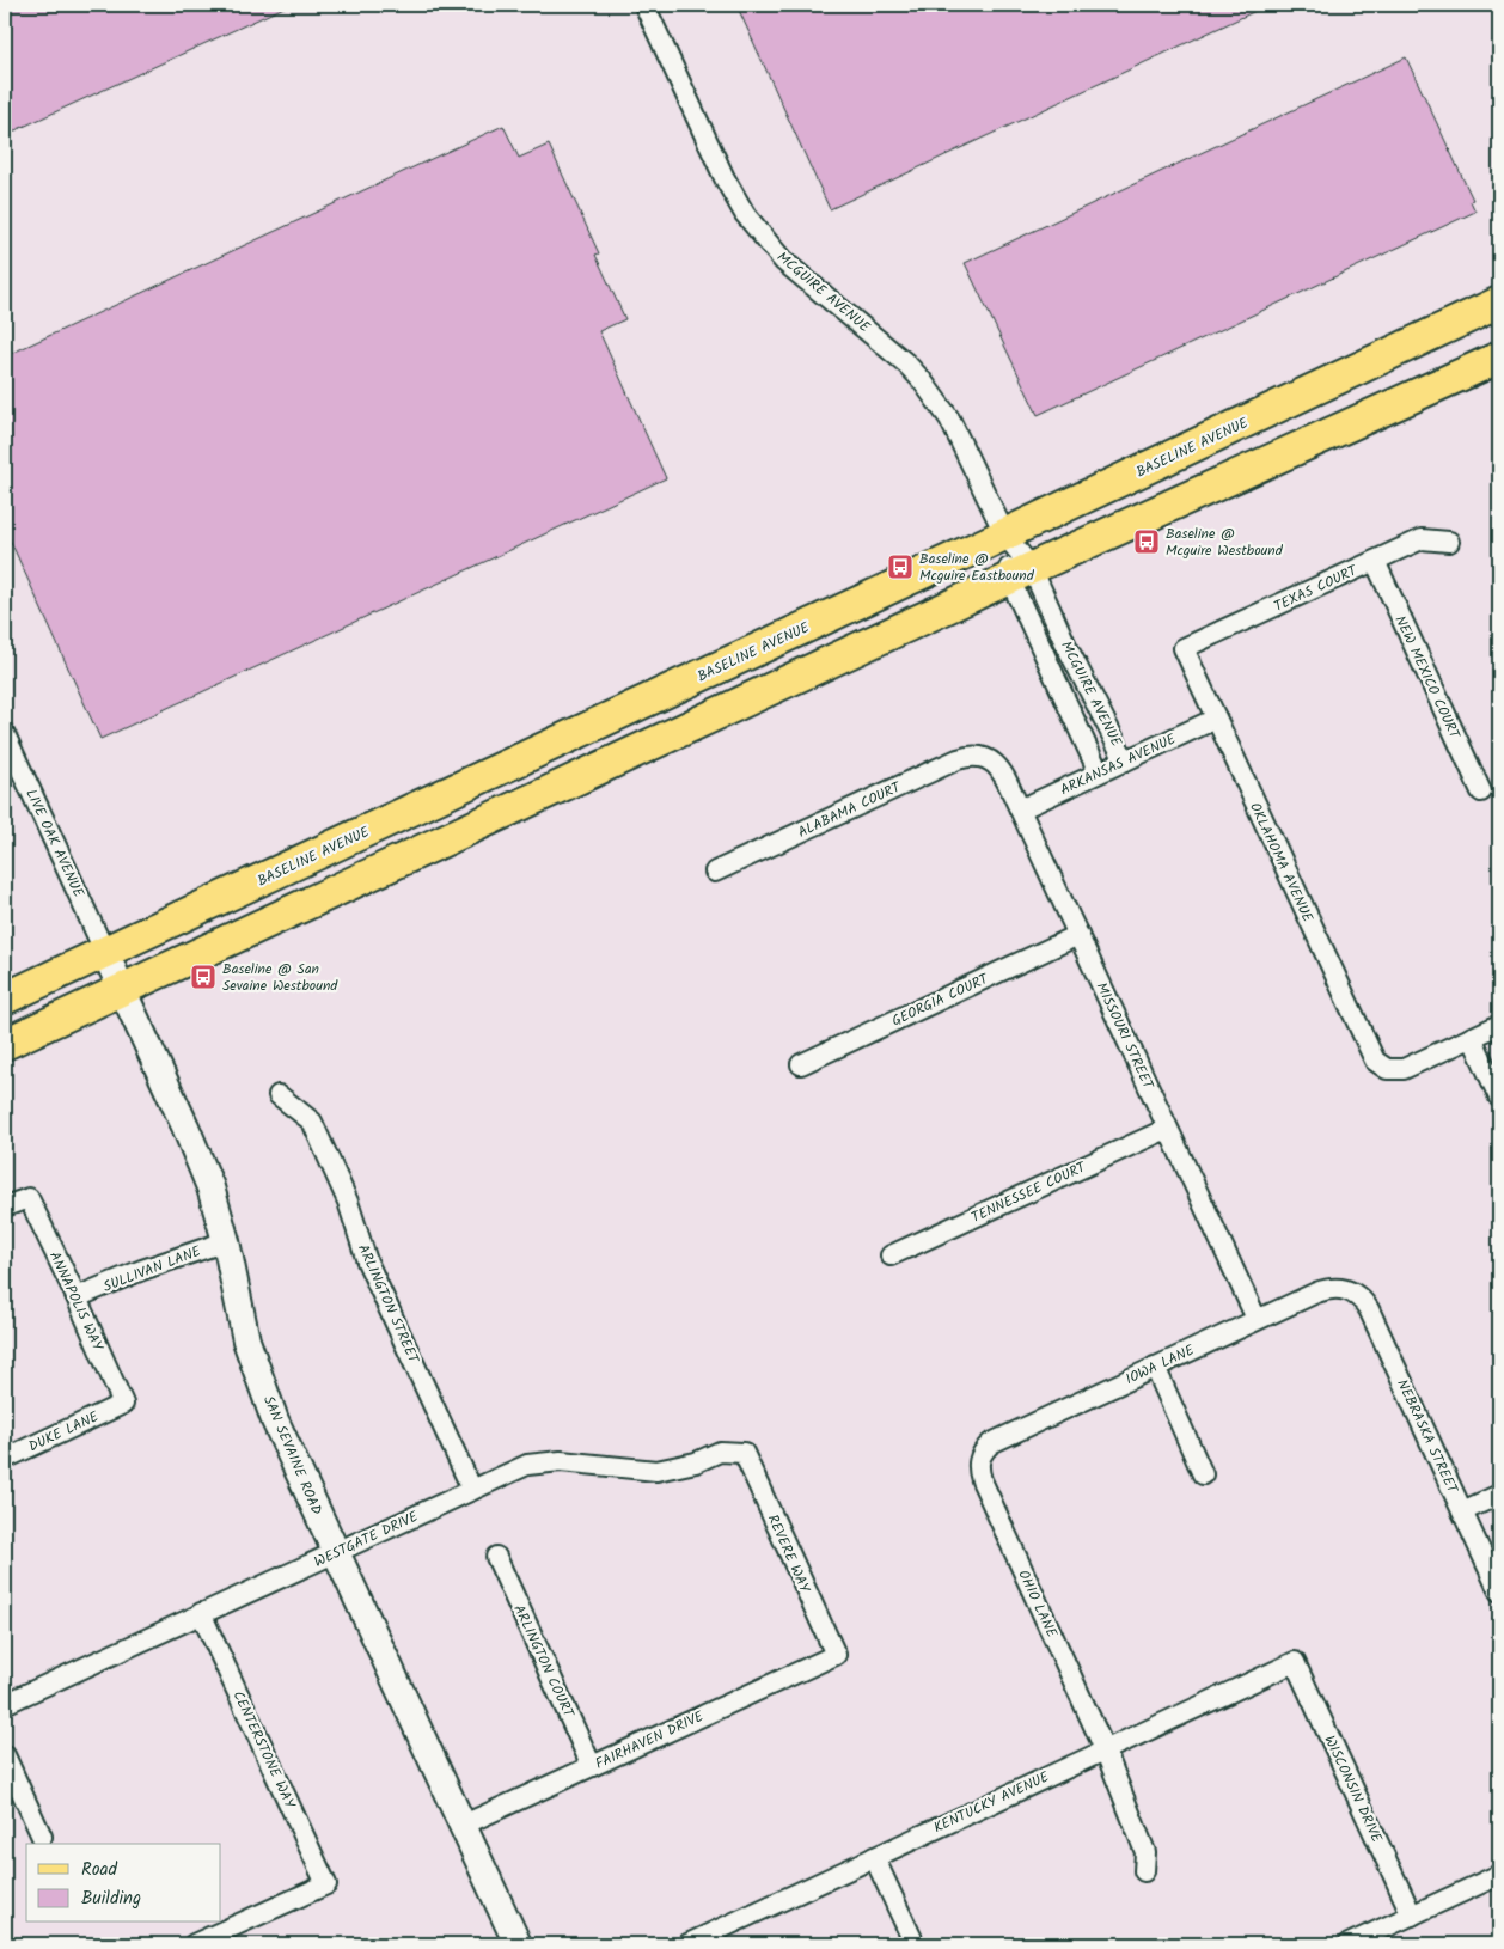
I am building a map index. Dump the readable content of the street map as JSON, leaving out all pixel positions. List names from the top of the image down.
{
  "streets": {
    "main road": ["BASELINE AVENUE"],
    "street": [
      "MCGUIRE AVENUE",
      "TEXAS COURT",
      "NEW MEXICO COURT",
      "ARKANSAS AVENUE",
      "ALABAMA COURT",
      "LIVE OAK AVENUE",
      "OKLAHOMA AVENUE",
      "GEORGIA COURT",
      "MISSOURI STREET",
      "TENNESSEE COURT",
      "SULLIVAN LANE",
      "ANNAPOLIS WAY",
      "ARLINGTON STREET",
      "IOWA LANE",
      "DUKE LANE",
      "NEBRASKA STREET",
      "SAN SEVAINE ROAD",
      "WESTGATE DRIVE",
      "REVERE WAY",
      "OHIO LANE",
      "ARLINGTON COURT",
      "FAIRHAVEN DRIVE",
      "CENTERSTONE WAY",
      "WISCONSIN DRIVE",
      "KENTUCKY AVENUE"
    ]
  },
  "crossings": [
    ["MCGUIRE AVENUE", "BASELINE AVENUE"],
    ["MCGUIRE AVENUE", "ARKANSAS AVENUE"],
    ["BASELINE AVENUE", "LIVE OAK AVENUE"],
    ["BASELINE AVENUE", "SAN SEVAINE ROAD"],
    ["TEXAS COURT", "NEW MEXICO COURT"],
    ["TEXAS COURT", "OKLAHOMA AVENUE"],
    ["ARKANSAS AVENUE", "OKLAHOMA AVENUE"],
    ["ARKANSAS AVENUE", "MISSOURI STREET"],
    ["ALABAMA COURT", "MISSOURI STREET"],
    ["LIVE OAK AVENUE", "SAN SEVAINE ROAD"],
    ["GEORGIA COURT", "MISSOURI STREET"],
    ["MISSOURI STREET", "TENNESSEE COURT"],
    ["MISSOURI STREET", "IOWA LANE"],
    ["SULLIVAN LANE", "ANNAPOLIS WAY"],
    ["SULLIVAN LANE", "SAN SEVAINE ROAD"],
    ["ANNAPOLIS WAY", "DUKE LANE"],
    ["ARLINGTON STREET", "WESTGATE DRIVE"],
    ["IOWA LANE", "NEBRASKA STREET"],
    ["IOWA LANE", "OHIO LANE"],
    ["SAN SEVAINE ROAD", "WESTGATE DRIVE"],
    ["SAN SEVAINE ROAD", "FAIRHAVEN DRIVE"],
    ["WESTGATE DRIVE", "REVERE WAY"],
    ["WESTGATE DRIVE", "CENTERSTONE WAY"],
    ["REVERE WAY", "FAIRHAVEN DRIVE"],
    ["OHIO LANE", "KENTUCKY AVENUE"],
    ["ARLINGTON COURT", "FAIRHAVEN DRIVE"],
    ["WISCONSIN DRIVE", "KENTUCKY AVENUE"]
  ],
  "places": {
    "bus stop": ["Baseline @ Mcguire Westbound", "Baseline @ Mcguire Eastbound", "Baseline @ San Sevaine Westbound"]
  },
  "legend": ["Road", "Building"]
}
